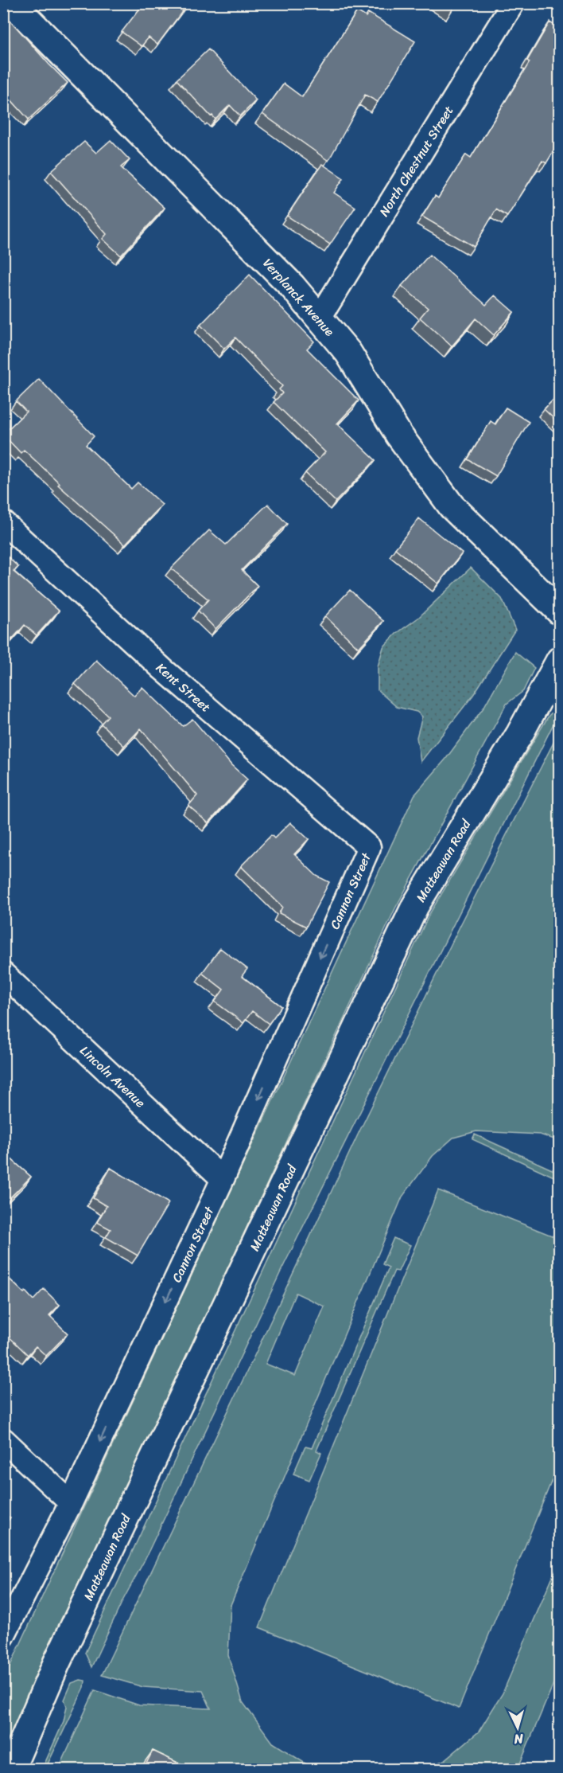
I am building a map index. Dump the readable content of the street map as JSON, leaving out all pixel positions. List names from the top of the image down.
{
  "streets": {
    "street": [
      "North Chestnut Street",
      "Verplanck Avenue",
      "Kent Street",
      "Matteawan Road",
      "Cannon Street",
      "Lincoln Avenue"
    ]
  },
  "crossings": [
    ["North Chestnut Street", "Verplanck Avenue"],
    ["Kent Street", "Cannon Street"],
    ["Cannon Street", "Lincoln Avenue"]
  ],
  "one_way": ["Cannon Street"],
  "north": "bottom"
}
